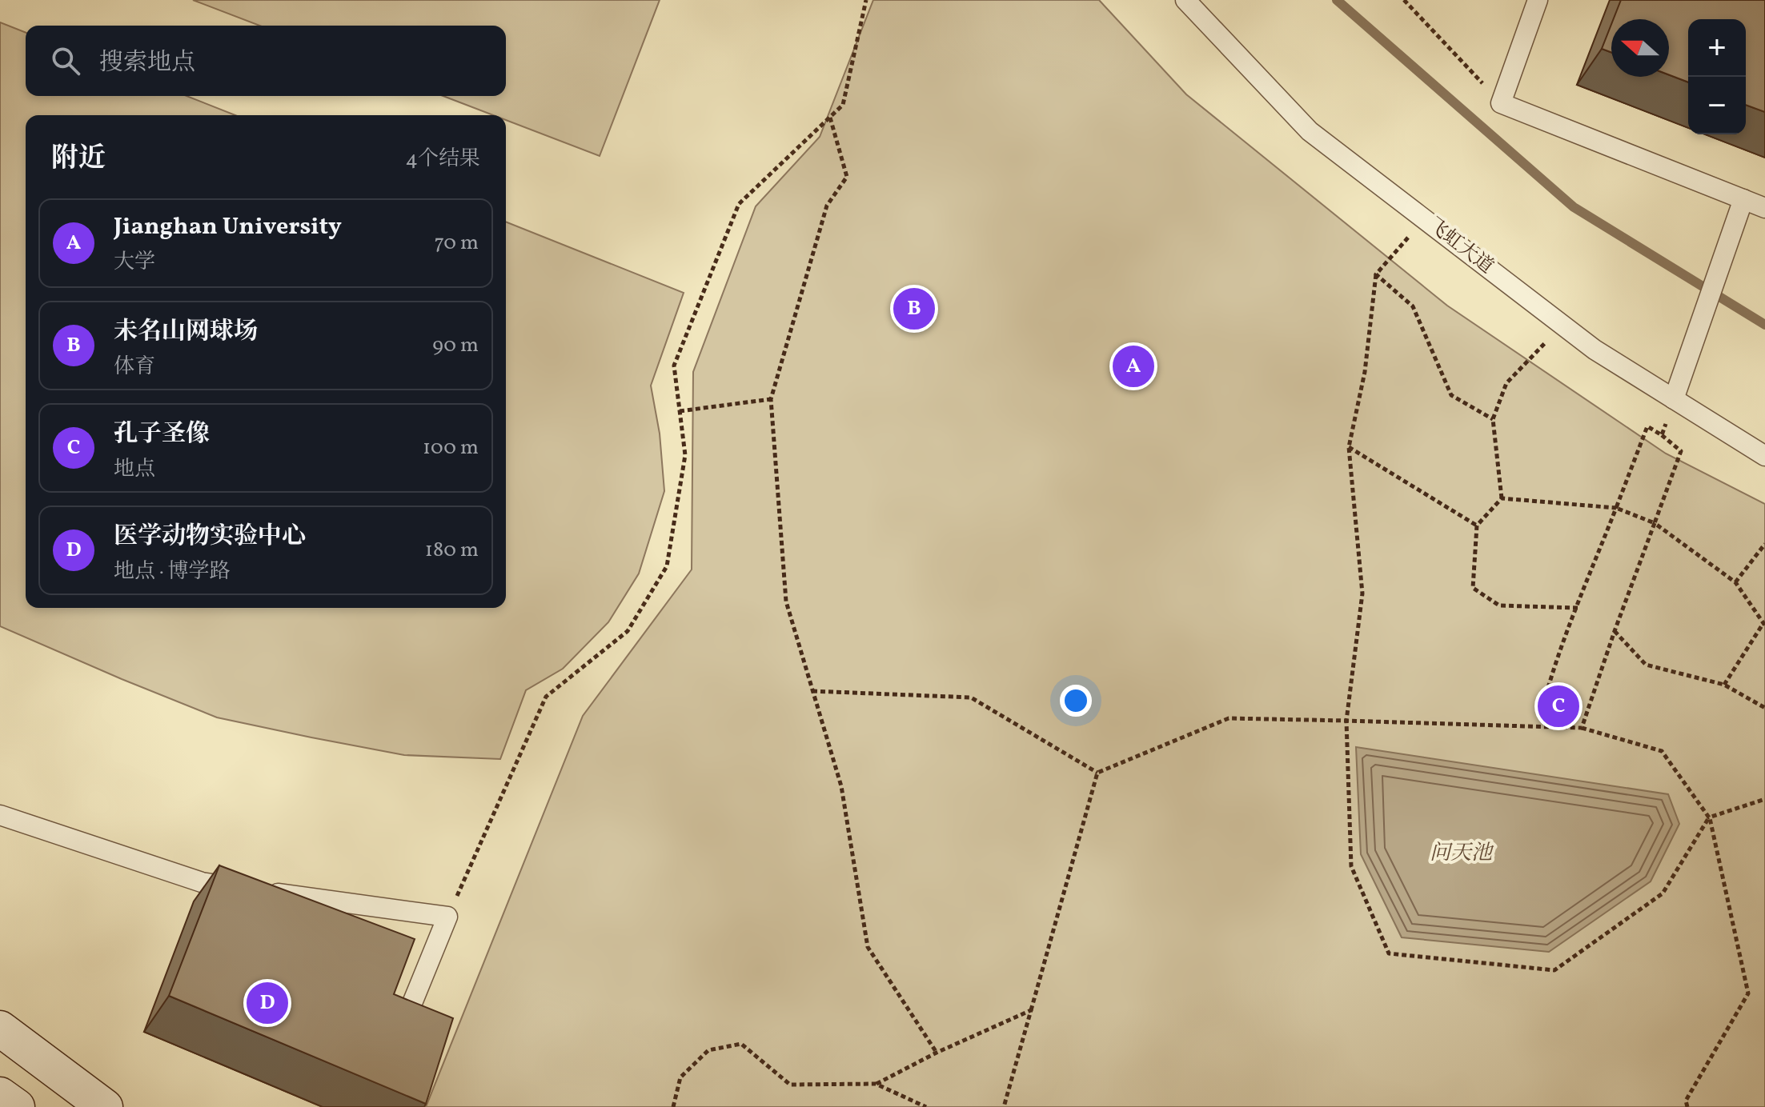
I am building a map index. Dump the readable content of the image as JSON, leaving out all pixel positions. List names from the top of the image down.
{
  "streets": {
    "lane": ["飞虹大道"]
  },
  "water": ["问天池"],
  "north": "left",
  "page": {
    "map_buttons": ["+", "−"],
    "search": "搜索地点",
    "heading": ["附近", "4个结果"],
    "list": [
      {
        "mark": "A",
        "name": "Jianghan University",
        "note": "大学",
        "value": "70 m"
      },
      {
        "mark": "B",
        "name": "未名山网球场",
        "note": "体育",
        "value": "90 m"
      },
      {
        "mark": "C",
        "name": "孔子圣像",
        "note": "地点",
        "value": "100 m"
      },
      {
        "mark": "D",
        "name": "医学动物实验中心",
        "note": "地点 · 博学路",
        "value": "180 m"
      }
    ],
    "pins": [
      "B",
      "A",
      "C",
      "D"
    ]
  }
}
